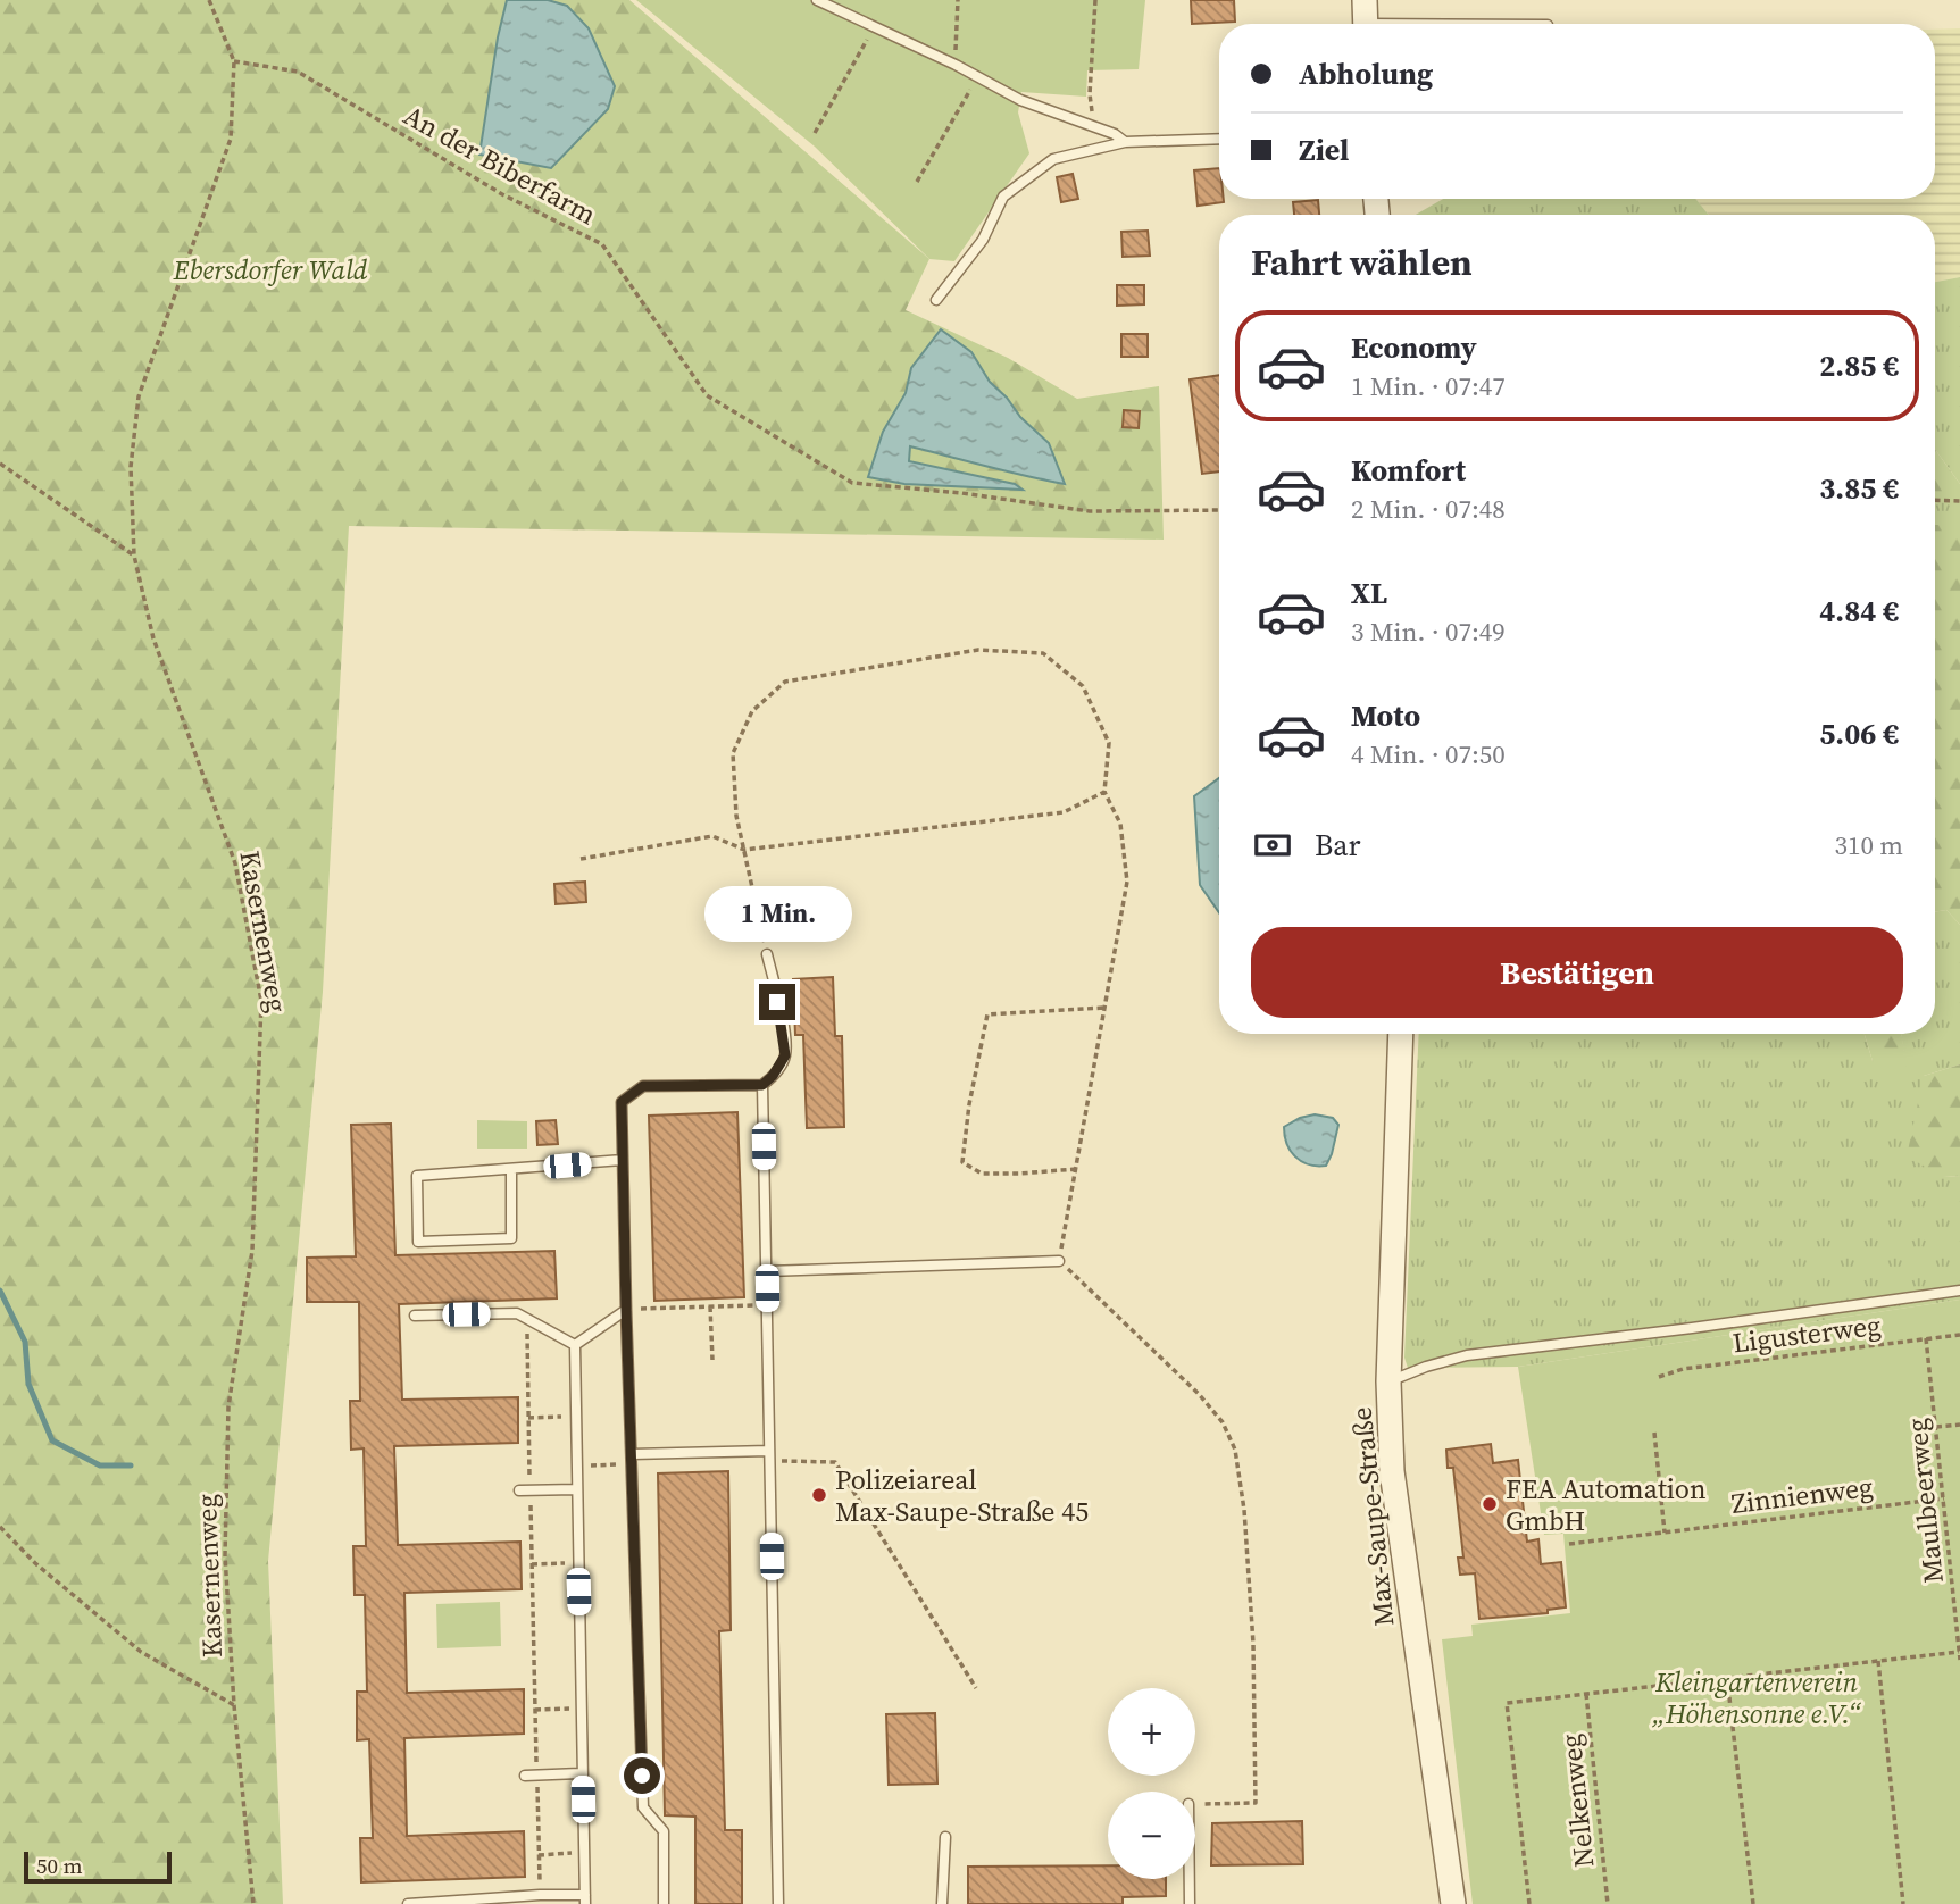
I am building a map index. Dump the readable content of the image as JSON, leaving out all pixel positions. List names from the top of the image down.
{
  "streets": {
    "street": ["Max-Saupe-Straße"],
    "path": [
      "An der Biberfarm",
      "Kasernenweg",
      "Ligusterweg",
      "Zinnienweg",
      "Maulbeerweg",
      "Nelkenweg"
    ]
  },
  "crossings": [
    ["An der Biberfarm", "Kasernenweg"],
    ["Ligusterweg", "Maulbeerweg"],
    ["Zinnienweg", "Maulbeerweg"]
  ],
  "parks": ["Ebersdorfer Wald", "Kleingartenverein „Höhensonne e.V.“"],
  "places": ["Polizeiareal Max-Saupe-Straße 45", "FEA Automation GmbH"],
  "scale_bar": "50 m",
  "page": {
    "banner": ["Abholung", "Ziel"],
    "heading": "Fahrt wählen",
    "list": [
      {
        "name": "Economy",
        "note": "1 Min. · 07:47",
        "value": "2.85 €"
      },
      {
        "name": "Komfort",
        "note": "2 Min. · 07:48",
        "value": "3.85 €"
      },
      {
        "name": "XL",
        "note": "3 Min. · 07:49",
        "value": "4.84 €"
      },
      {
        "name": "Moto",
        "note": "4 Min. · 07:50",
        "value": "5.06 €"
      }
    ],
    "pay": ["Bar", "310 m"],
    "bubble": "1 Min.",
    "buttons": "Bestätigen",
    "map_buttons": ["+", "−"],
    "scale": "50 m"
  }
}
